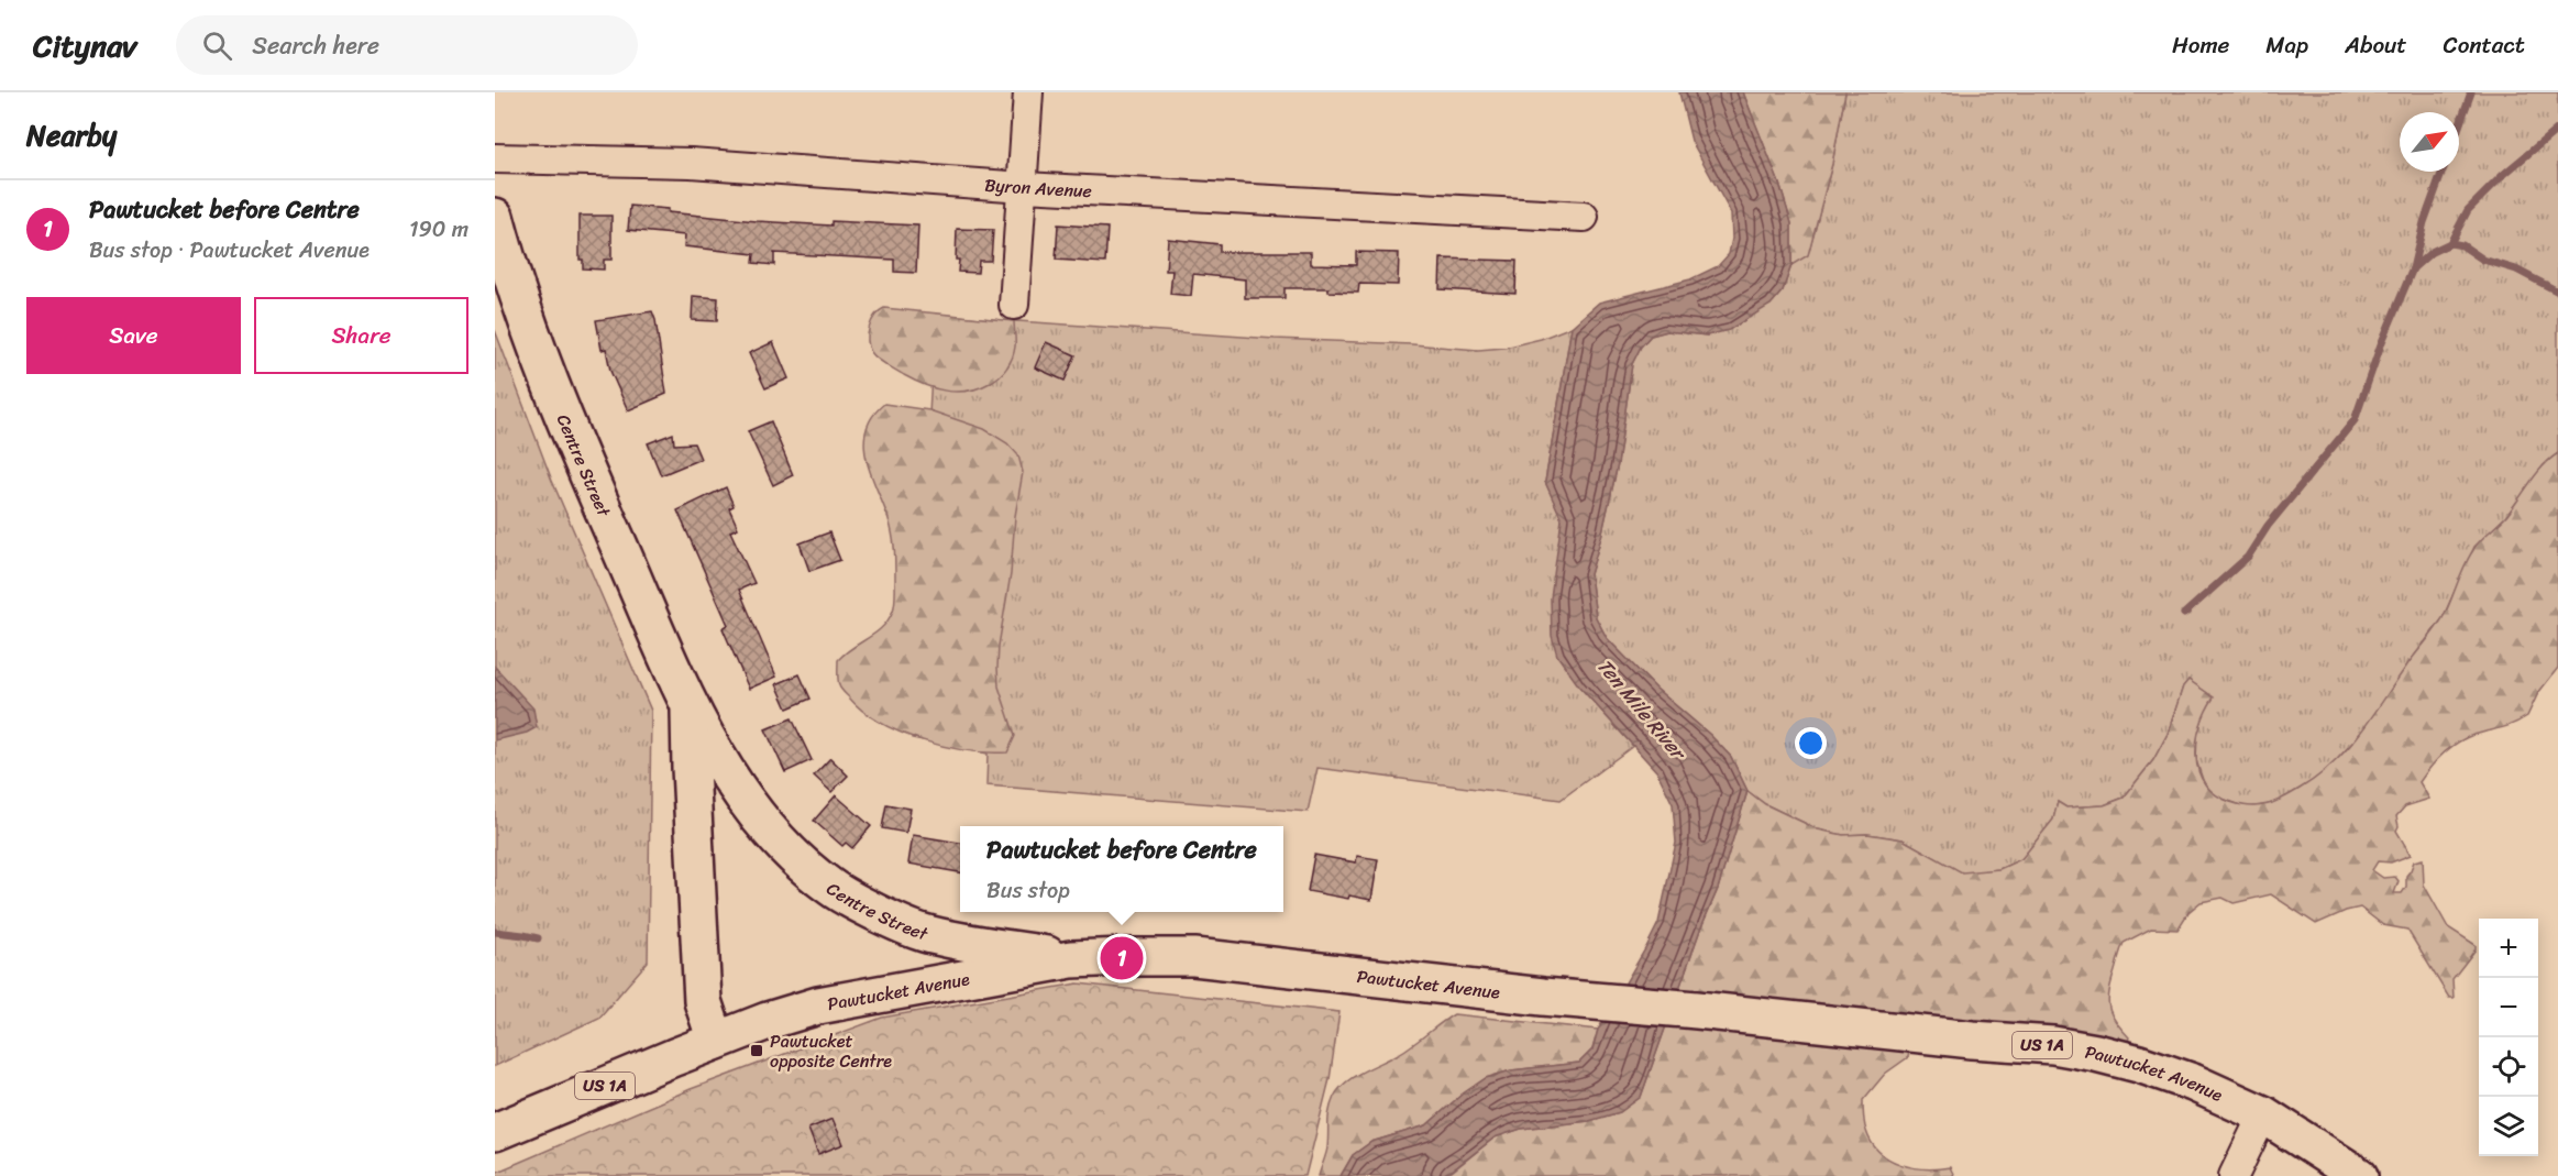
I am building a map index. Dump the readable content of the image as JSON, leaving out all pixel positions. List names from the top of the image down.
{
  "streets": {
    "main road": ["Centre Street", "Pawtucket Avenue", "US 1A"],
    "street": ["Byron Avenue"]
  },
  "crossings": [
    ["Centre Street", "Pawtucket Avenue"]
  ],
  "water": ["Ten Mile River"],
  "places": {
    "transit": ["Pawtucket opposite Centre"]
  },
  "north": "top right",
  "page": {
    "header": "Citynav",
    "search": "Search here",
    "nav": [
      "Home",
      "Map",
      "About",
      "Contact"
    ],
    "heading": "Nearby",
    "list": [
      {
        "mark": "1",
        "name": "Pawtucket before Centre",
        "note": "Bus stop · Pawtucket Avenue",
        "value": "190 m"
      }
    ],
    "buttons": ["Save", "Share"],
    "popup": ["Pawtucket before Centre", "Bus stop"],
    "map_buttons": ["+", "−"],
    "pins": "1"
  }
}
